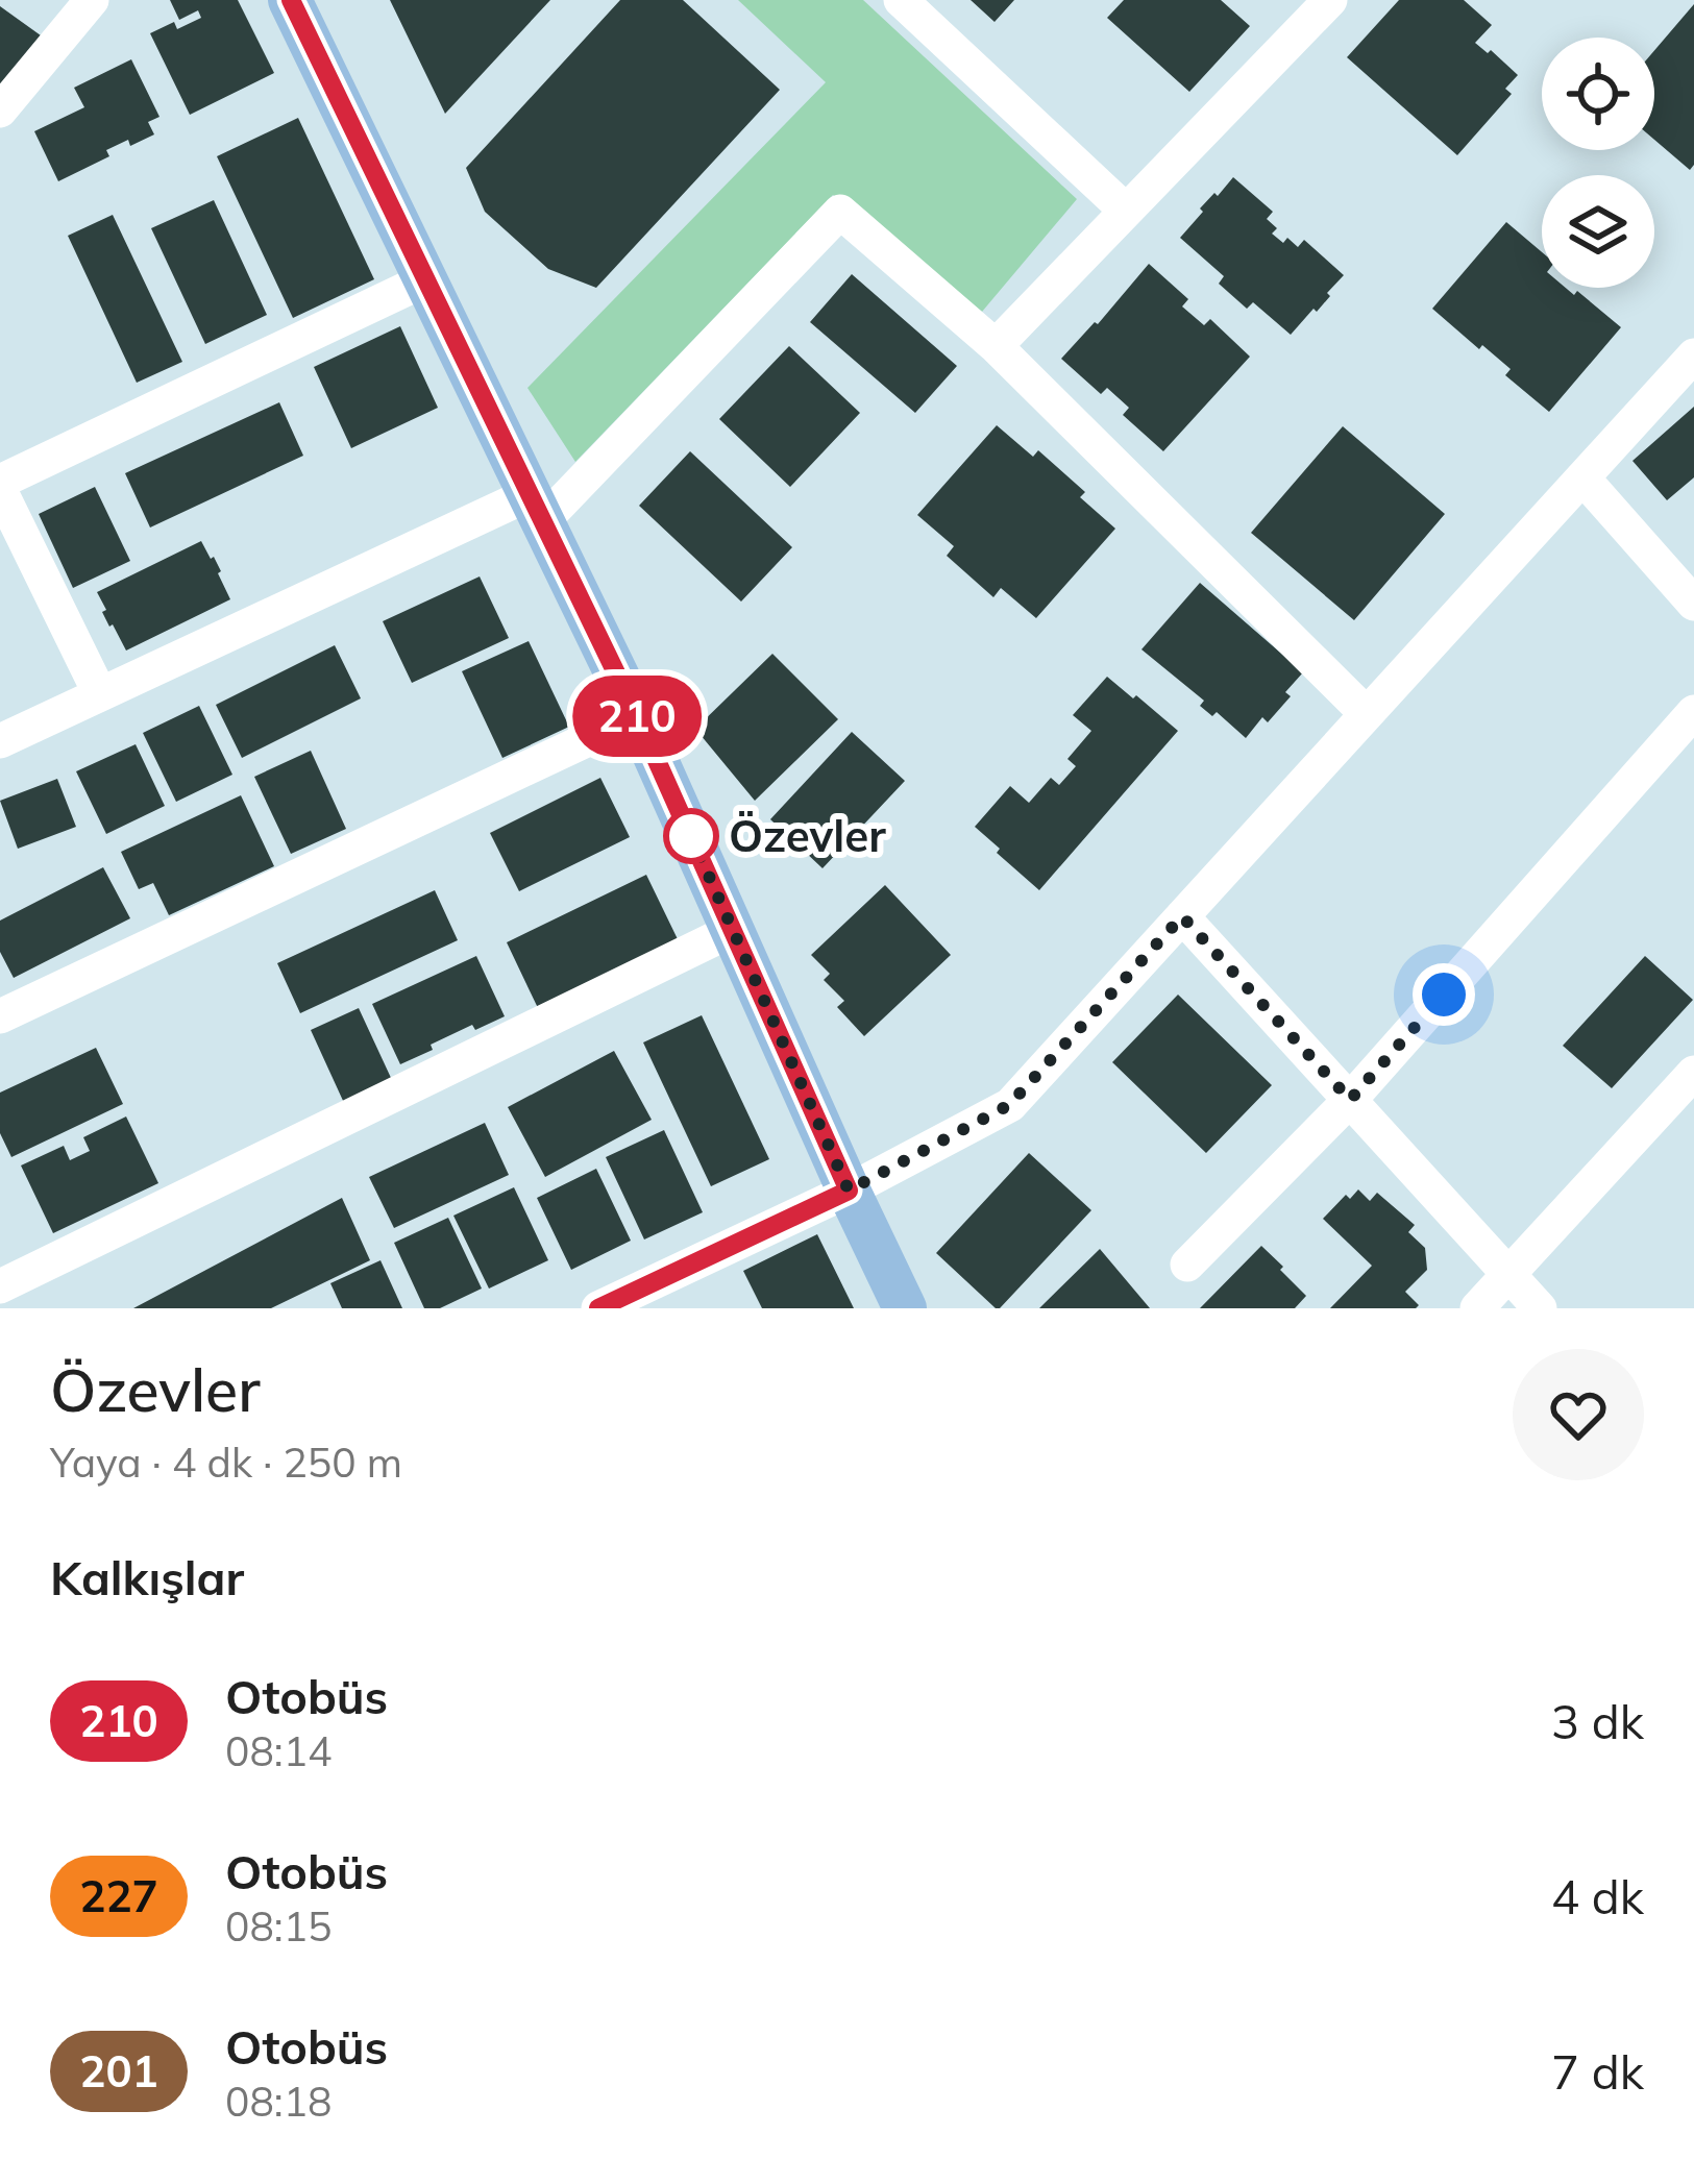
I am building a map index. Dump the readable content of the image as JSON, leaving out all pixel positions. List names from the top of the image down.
{
  "places": ["Özevler"],
  "lines": ["bus line 210"],
  "page": {
    "on_map": "210",
    "heading": [
      ["Özevler", "Yaya · 4 dk · 250 m"],
      "Kalkışlar"
    ],
    "list": [
      {
        "mark": "210",
        "name": "Otobüs",
        "note": "08:14",
        "value": "3 dk"
      },
      {
        "mark": "227",
        "name": "Otobüs",
        "note": "08:15",
        "value": "4 dk"
      },
      {
        "mark": "201",
        "name": "Otobüs",
        "note": "08:18",
        "value": "7 dk"
      }
    ]
  }
}
